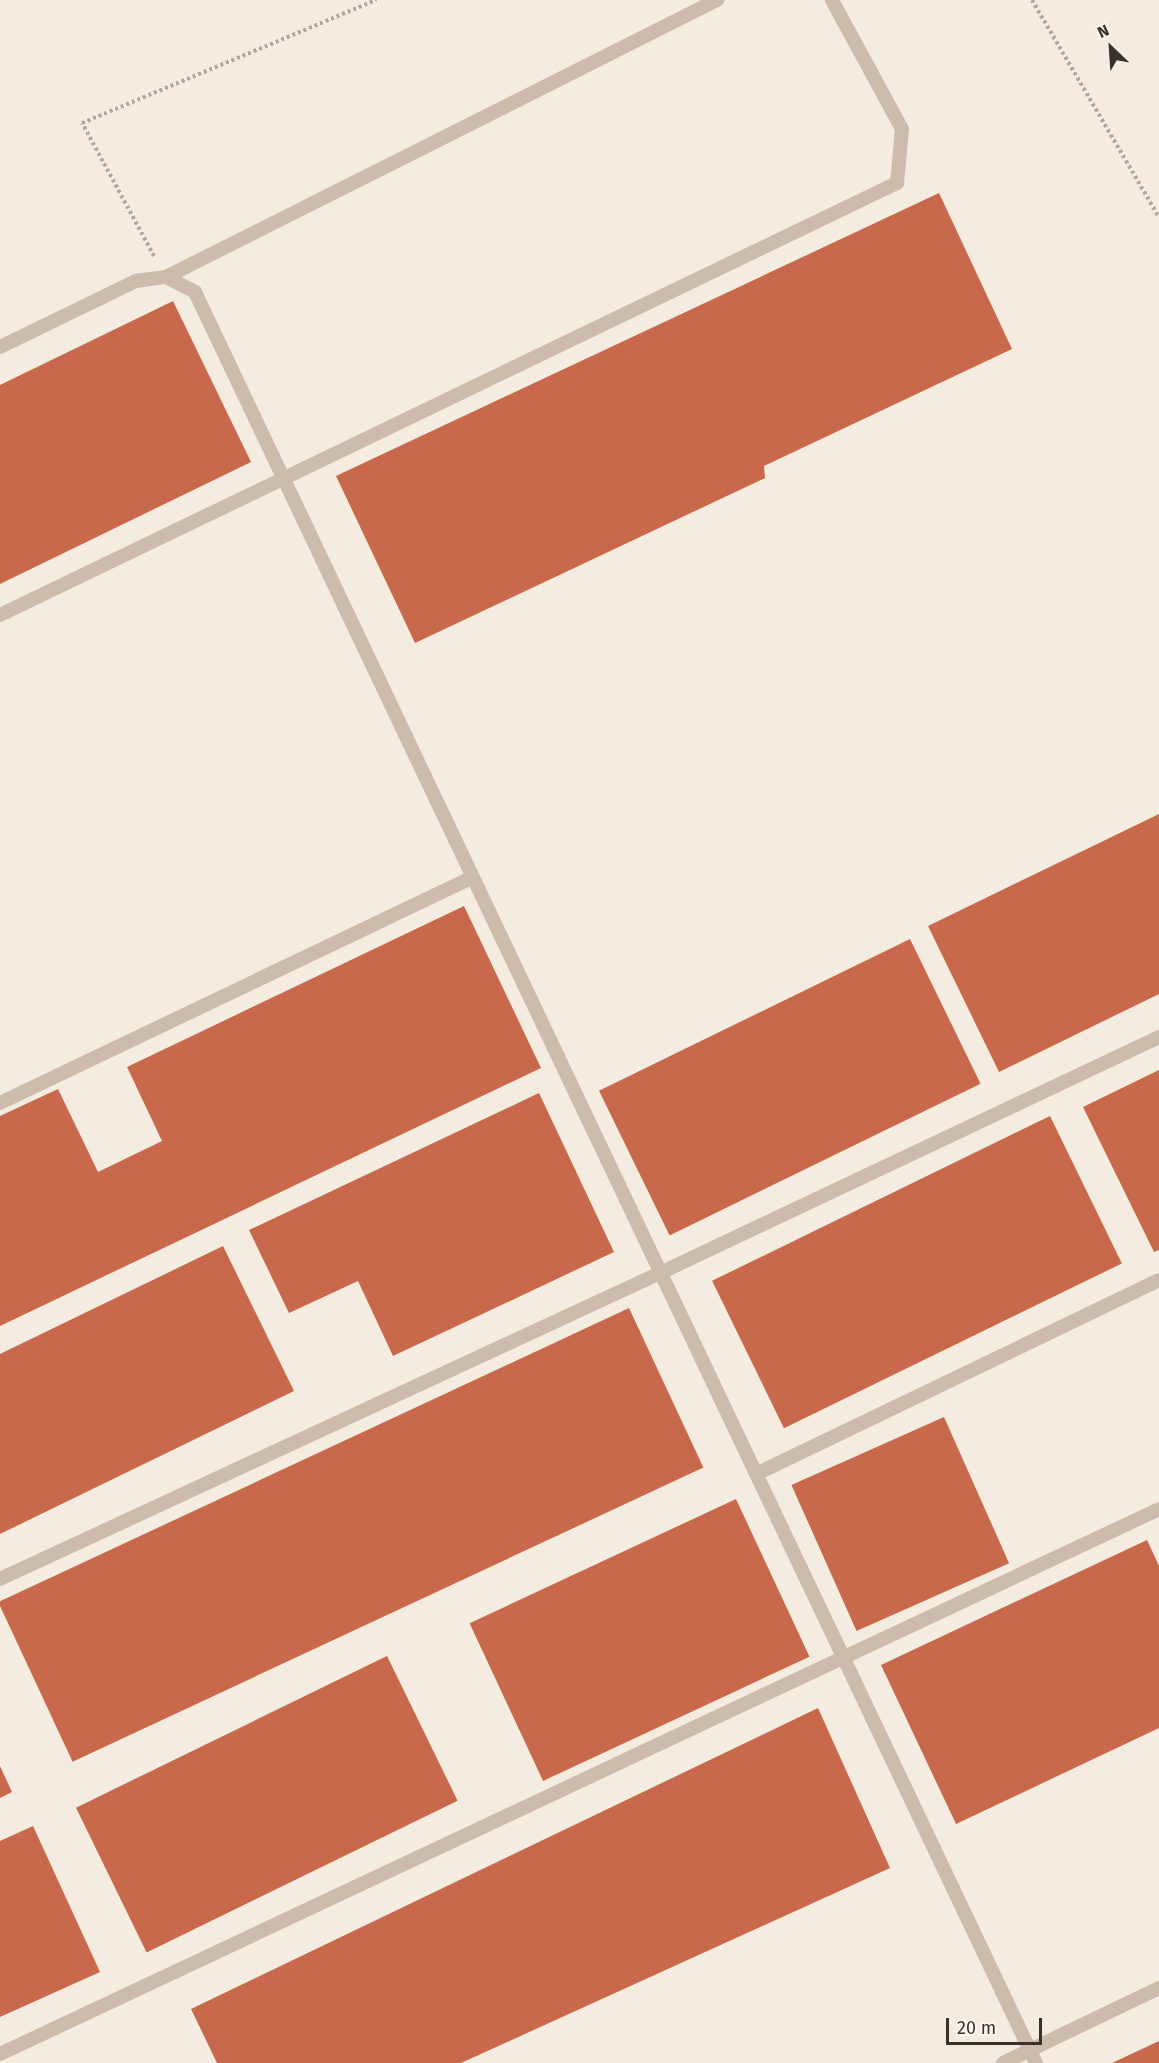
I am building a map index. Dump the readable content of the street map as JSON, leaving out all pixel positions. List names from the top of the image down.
{
  "scale_bar": "20 m",
  "north": "top left"
}
